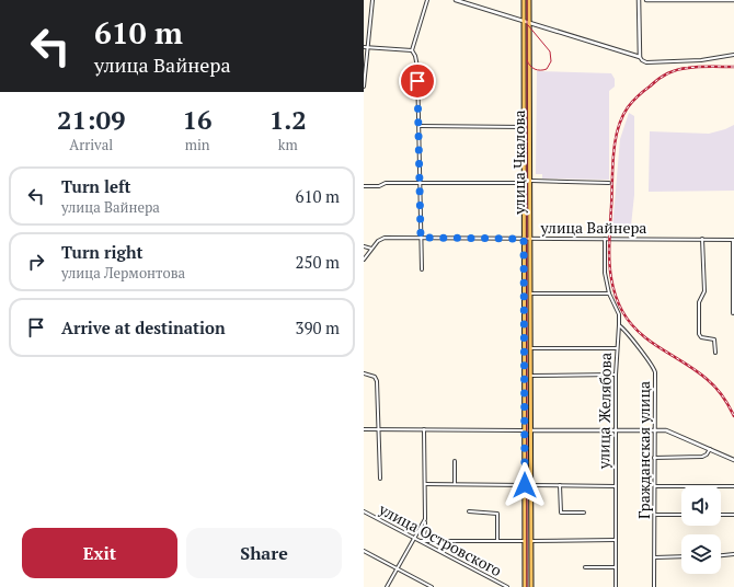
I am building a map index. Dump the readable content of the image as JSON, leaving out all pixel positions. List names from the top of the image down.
{
  "streets": {
    "main road": ["улица Чкалова"],
    "street": [
      "улица Вайнера",
      "улица Желябова",
      "Гражданская улица",
      "улица Островского"
    ]
  },
  "crossings": [
    ["улица Чкалова", "улица Вайнера"],
    ["улица Вайнера", "улица Желябова"],
    ["улица Желябова", "Гражданская улица"]
  ],
  "page": {
    "turn": ["610 m", "улица Вайнера"],
    "eta": [
      "21:09",
      "Arrival",
      "16",
      "min",
      "1.2",
      "km"
    ],
    "list": [
      {
        "name": "Turn left",
        "note": "улица Вайнера",
        "value": "610 m"
      },
      {
        "name": "Turn right",
        "note": "улица Лермонтова",
        "value": "250 m"
      },
      {
        "name": "Arrive at destination",
        "value": "390 m"
      }
    ],
    "buttons": ["Exit", "Share"]
  }
}
